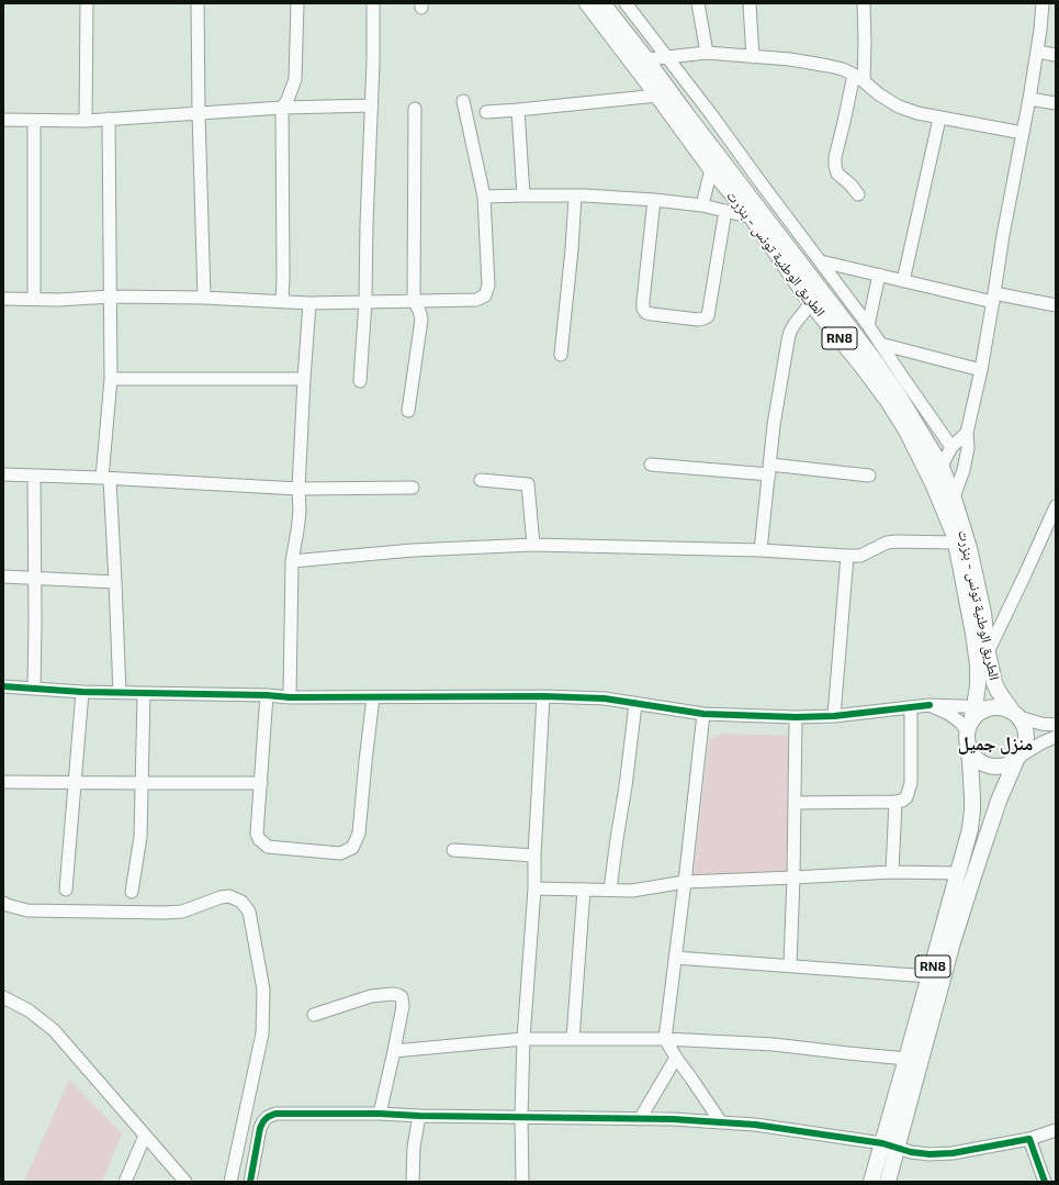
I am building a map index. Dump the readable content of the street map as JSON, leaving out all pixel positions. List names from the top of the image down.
{
  "streets": {
    "main road": ["الطريق الوطنية تونس - بنزرت", "RN8"]
  },
  "crossings": [
    ["الطريق الوطنية تونس - بنزرت", "RN8"]
  ],
  "districts": ["منزل جميل"]
}
